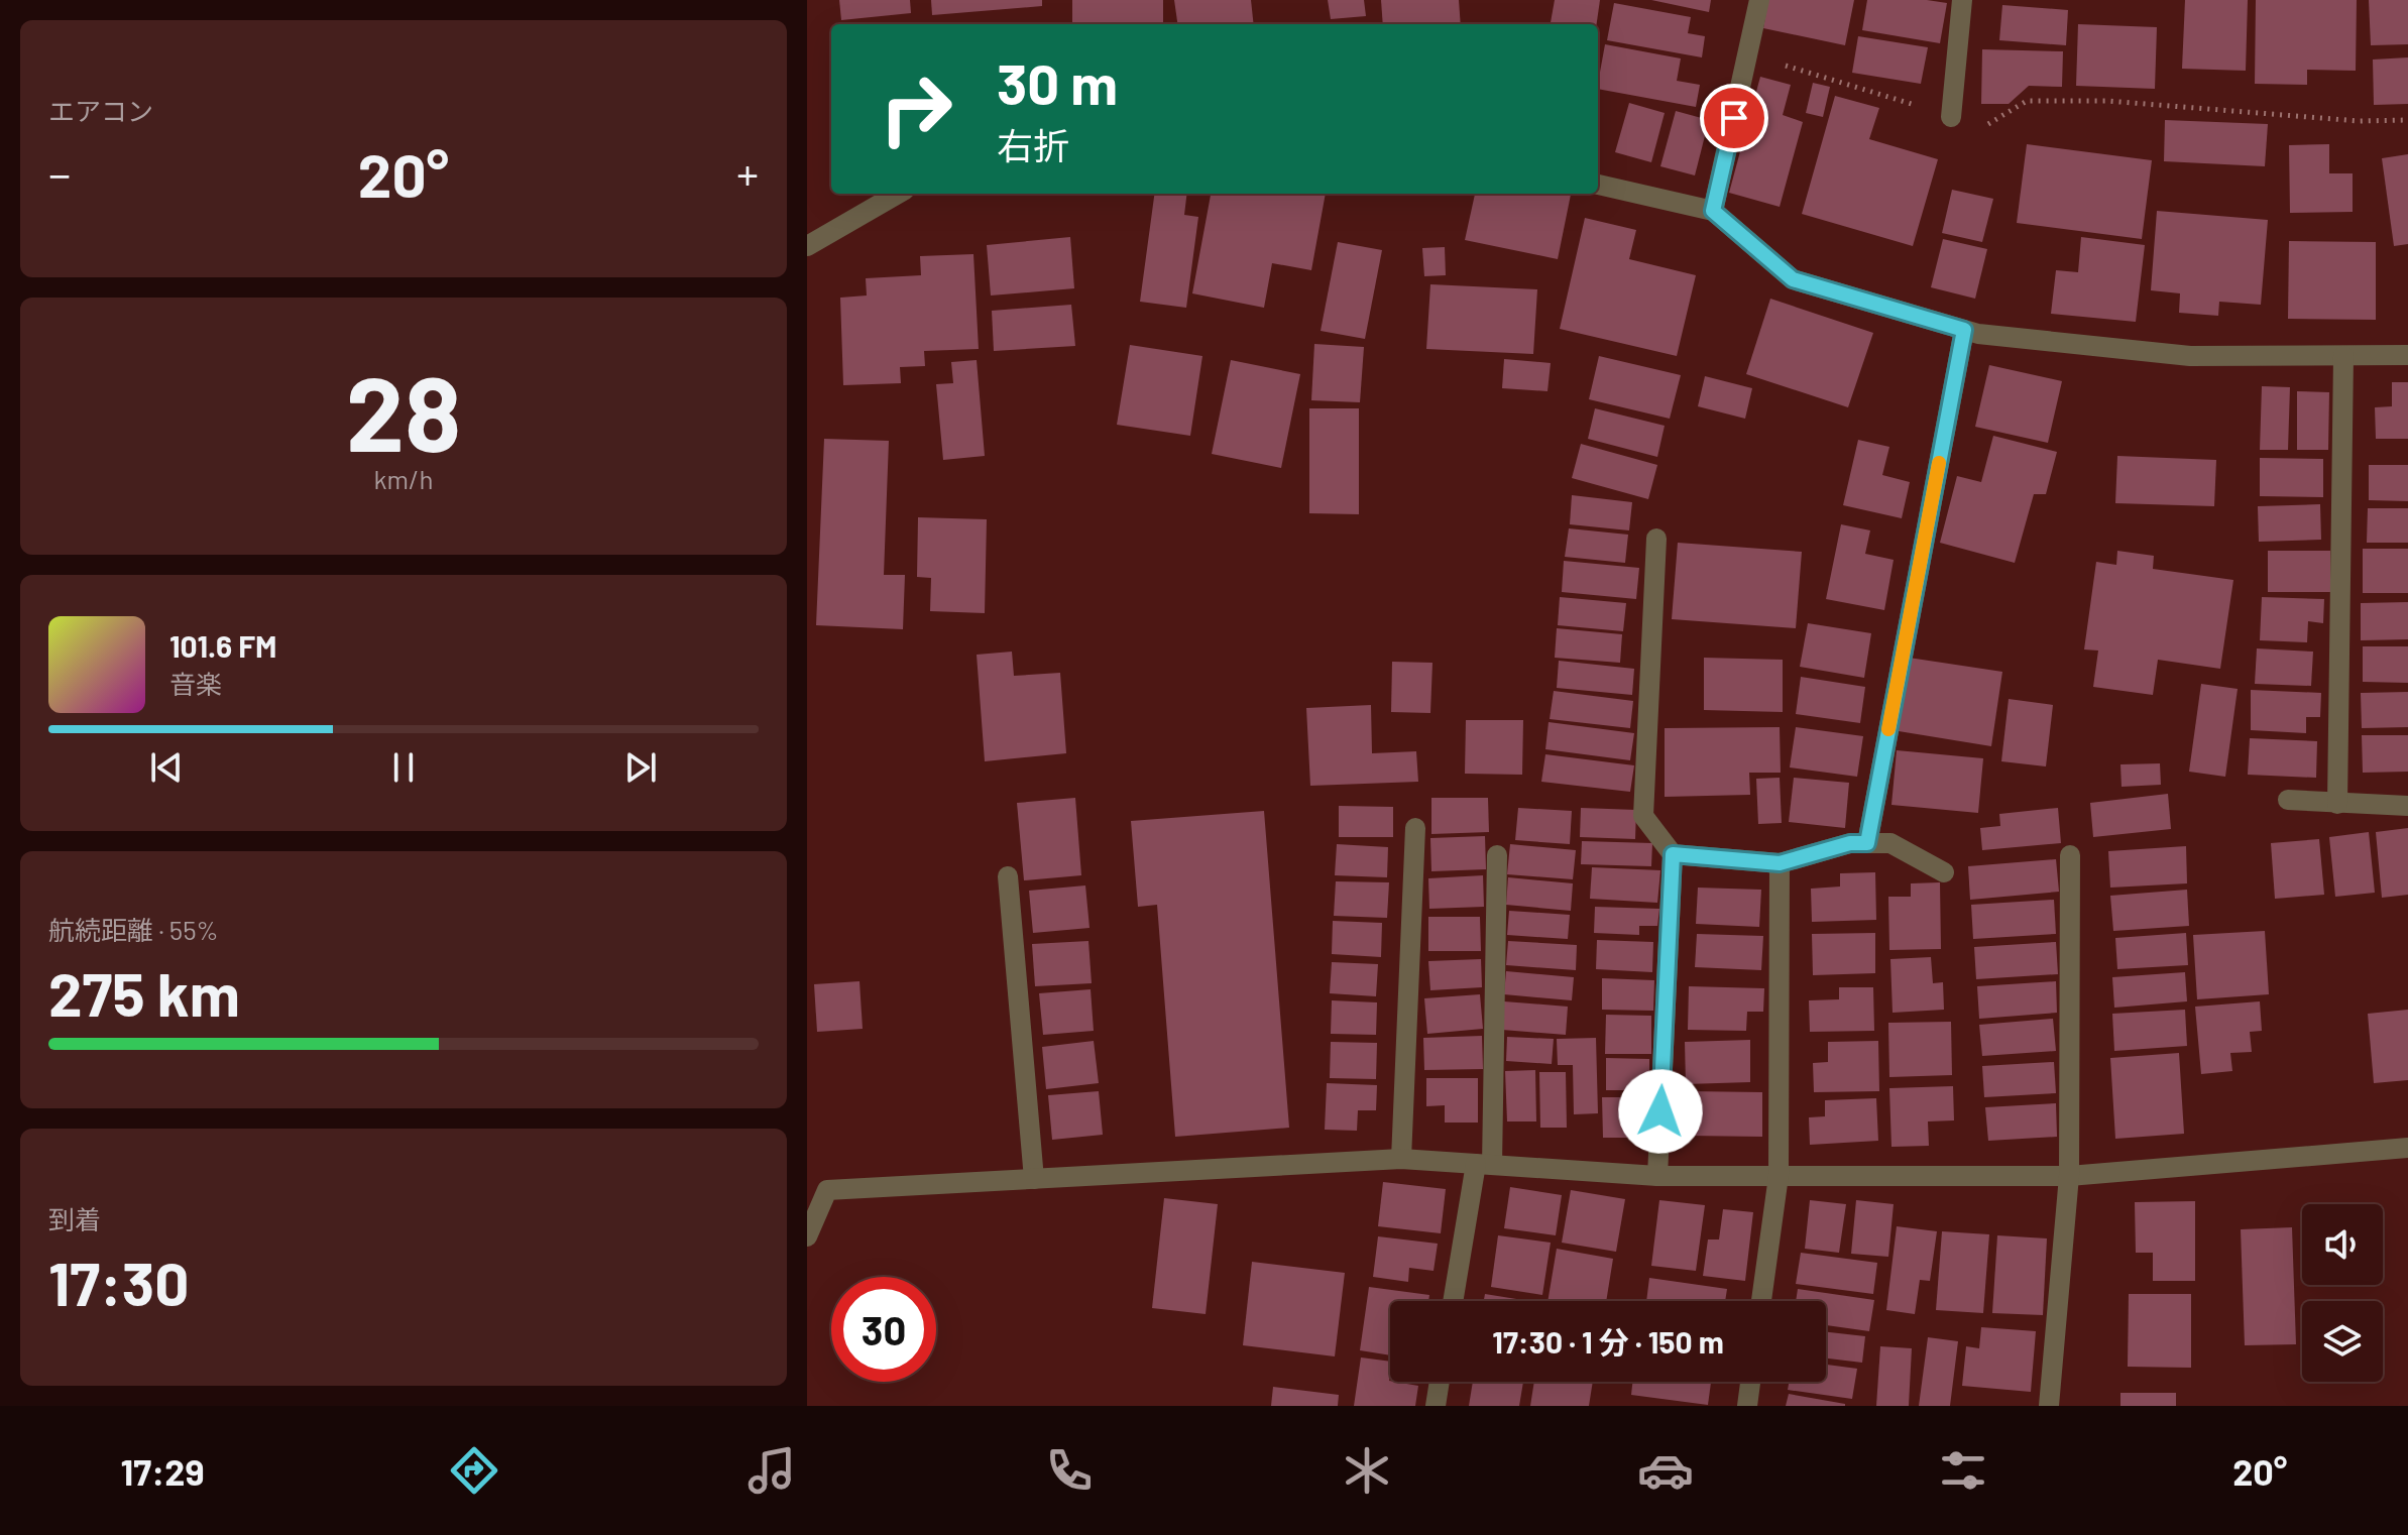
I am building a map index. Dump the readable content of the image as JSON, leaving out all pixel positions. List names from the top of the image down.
{
  "page": {
    "tile": [
      "エアコン",
      ["28", "km/h"],
      ["航続距離 · 55%", "275 km"],
      ["到着", "17:30"]
    ],
    "turn": ["30 m", "右折"],
    "heat": ["−", "20°", "+"],
    "song": ["101.6 FM", "音楽"],
    "limit": "30",
    "trip": "17:30 · 1 分 · 150 m",
    "tabs": ["17:29", "20°"]
  }
}
